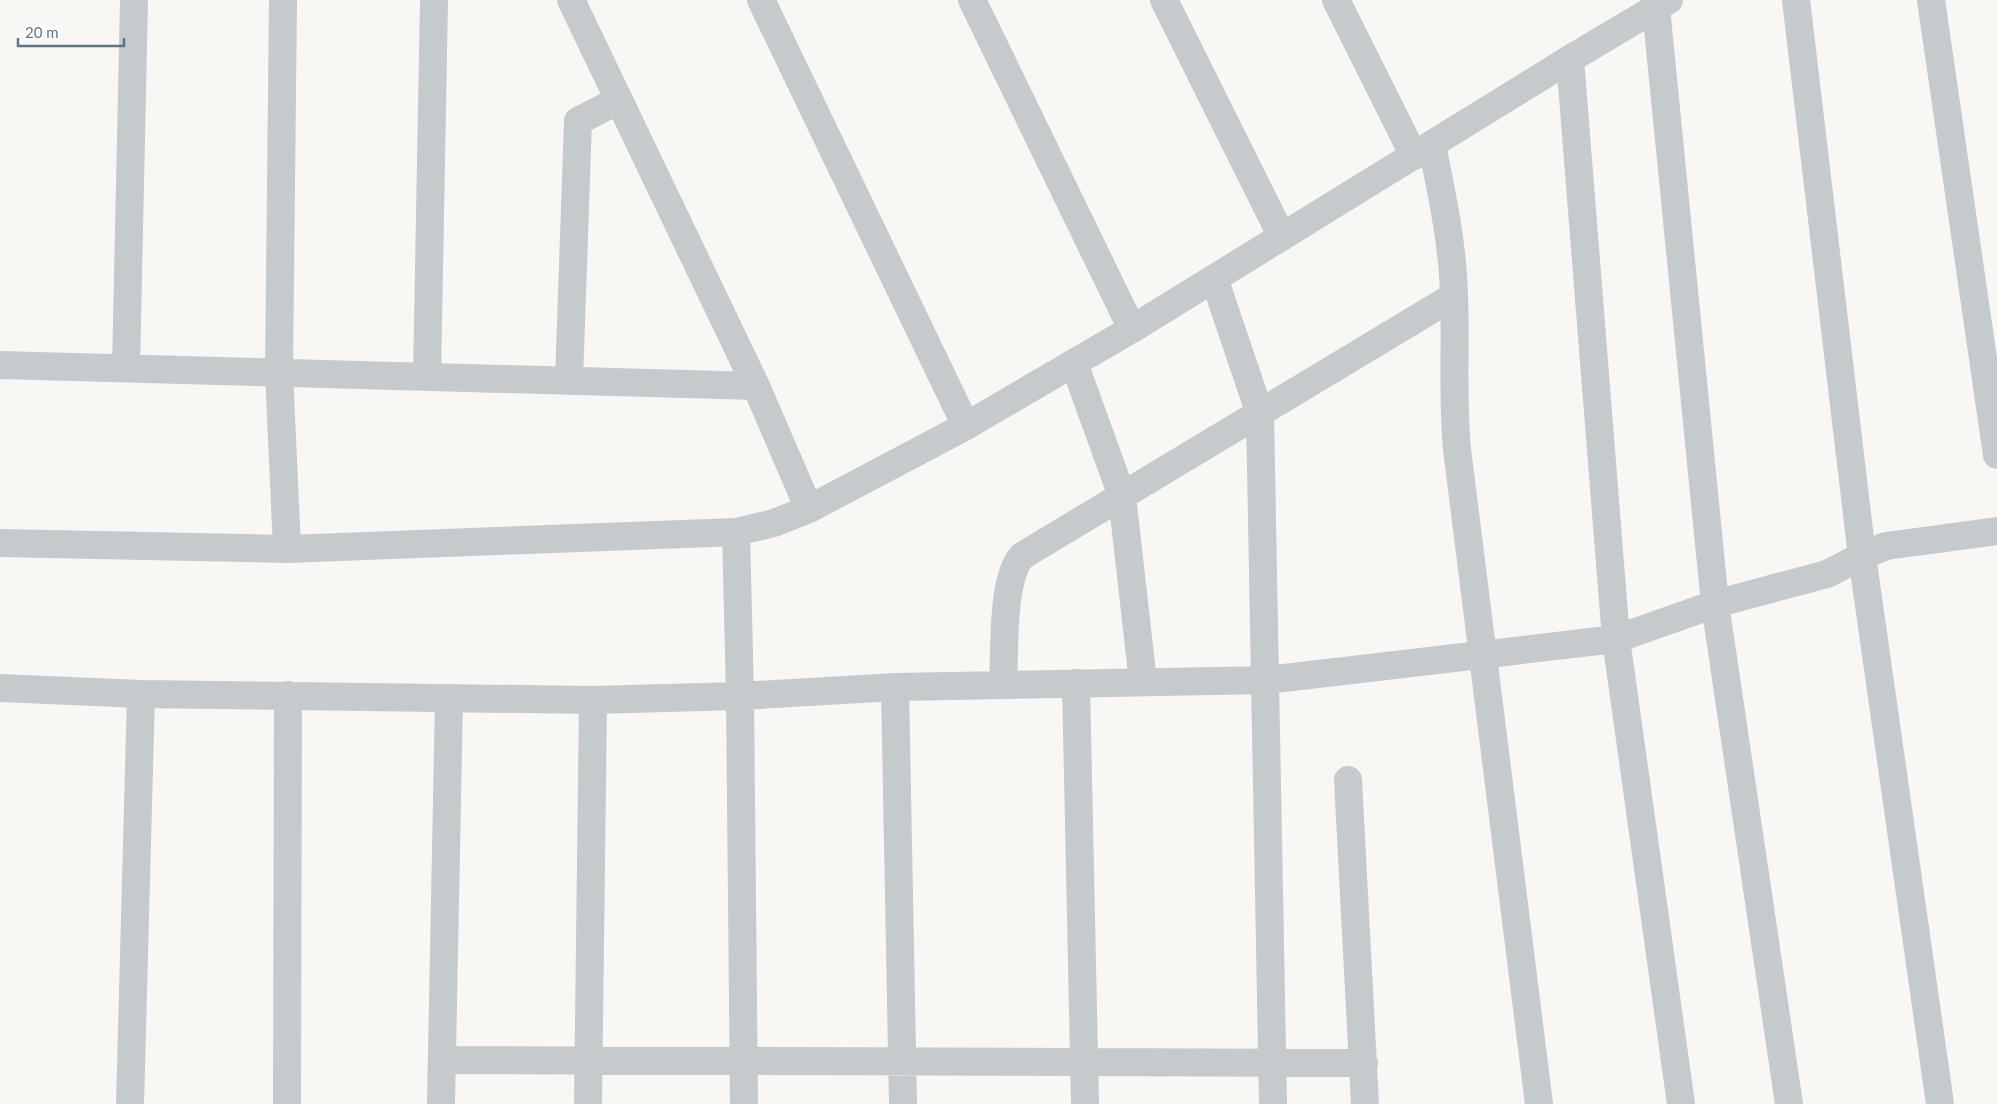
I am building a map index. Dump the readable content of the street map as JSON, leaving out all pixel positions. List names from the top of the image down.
{
  "scale_bar": "20 m"
}
